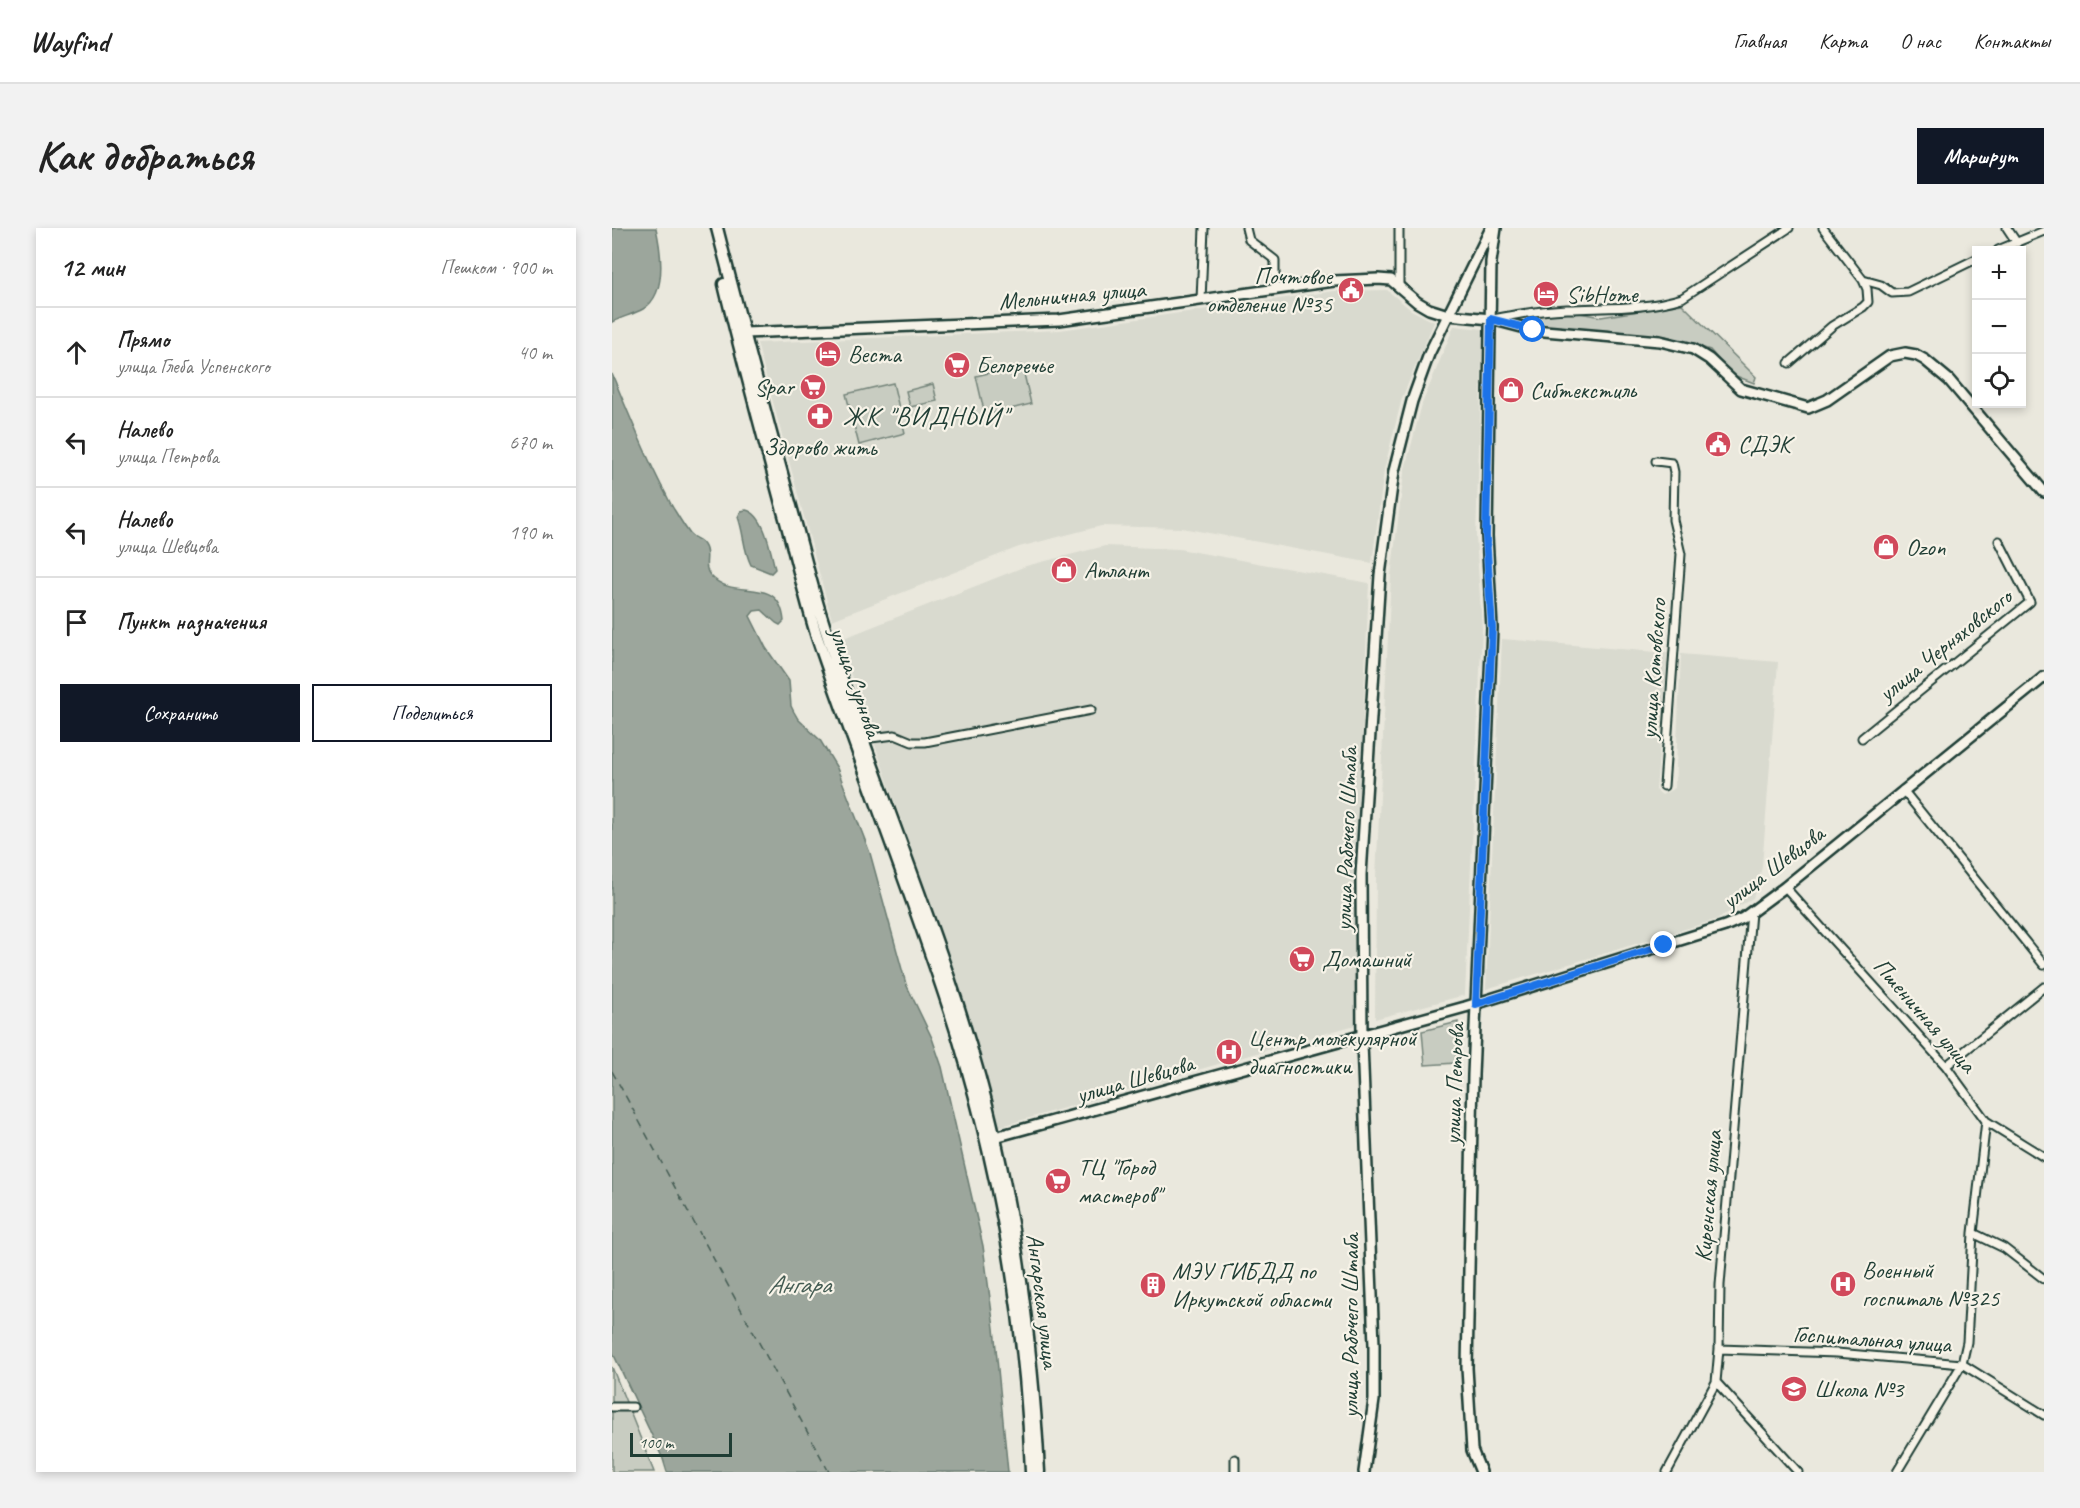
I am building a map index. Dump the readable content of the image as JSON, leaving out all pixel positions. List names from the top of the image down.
{
  "streets": {
    "main road": ["улица Сурнова", "Ангарская улица"],
    "street": [
      "Мельничная улица",
      "улица Черняховского",
      "улица Котовского",
      "улица Рабочего Штаба",
      "улица Шевцова",
      "Пшеничная улица",
      "улица Петрова",
      "Киренская улица",
      "Госпитальная улица"
    ]
  },
  "crossings": [
    ["Мельничная улица", "улица Сурнова"],
    ["улица Сурнова", "улица Шевцова"],
    ["улица Сурнова", "Ангарская улица"],
    ["улица Рабочего Штаба", "улица Шевцова"],
    ["улица Шевцова", "Пшеничная улица"],
    ["улица Шевцова", "улица Петрова"],
    ["улица Шевцова", "Киренская улица"],
    ["улица Шевцова", "Ангарская улица"],
    ["Киренская улица", "Госпитальная улица"]
  ],
  "districts": ["ЖК \"ВИДНЫЙ\""],
  "water": ["Ангара"],
  "places": {
    "public building": ["Почтовое отделение №35", "СДЭК"],
    "hotel": ["SibHome", "Веста"],
    "supermarket": [
      "Белоречье",
      "Spar",
      "Домашний",
      "ТЦ \"Город мастеров\""
    ],
    "shop": ["Сибтекстиль", "Ozon", "Атлант"],
    "pharmacy": ["Здорово жить"],
    "hospital": ["Центр молекулярной диагностики", "Военный госпиталь №325"],
    "building": ["МЭУ ГИБДД по Иркутской области"],
    "school or university": ["Школа №3"]
  },
  "scale_bar": "100 m",
  "page": {
    "header": "Wayfind",
    "nav": [
      "Главная",
      "Карта",
      "О нас",
      "Контакты"
    ],
    "buttons": [
      "Маршрут",
      ["Сохранить", "Поделиться"]
    ],
    "title": "Как добраться",
    "heading": ["12 мин", "Пешком · 900 m"],
    "map_buttons": ["+", "−"],
    "list": [
      ["Прямо", "улица Глеба Успенского", "40 m"],
      ["Налево", "улица Петрова", "670 m"],
      ["Налево", "улица Шевцова", "190 m"],
      "Пункт назначения"
    ],
    "scale": "100 m"
  }
}
